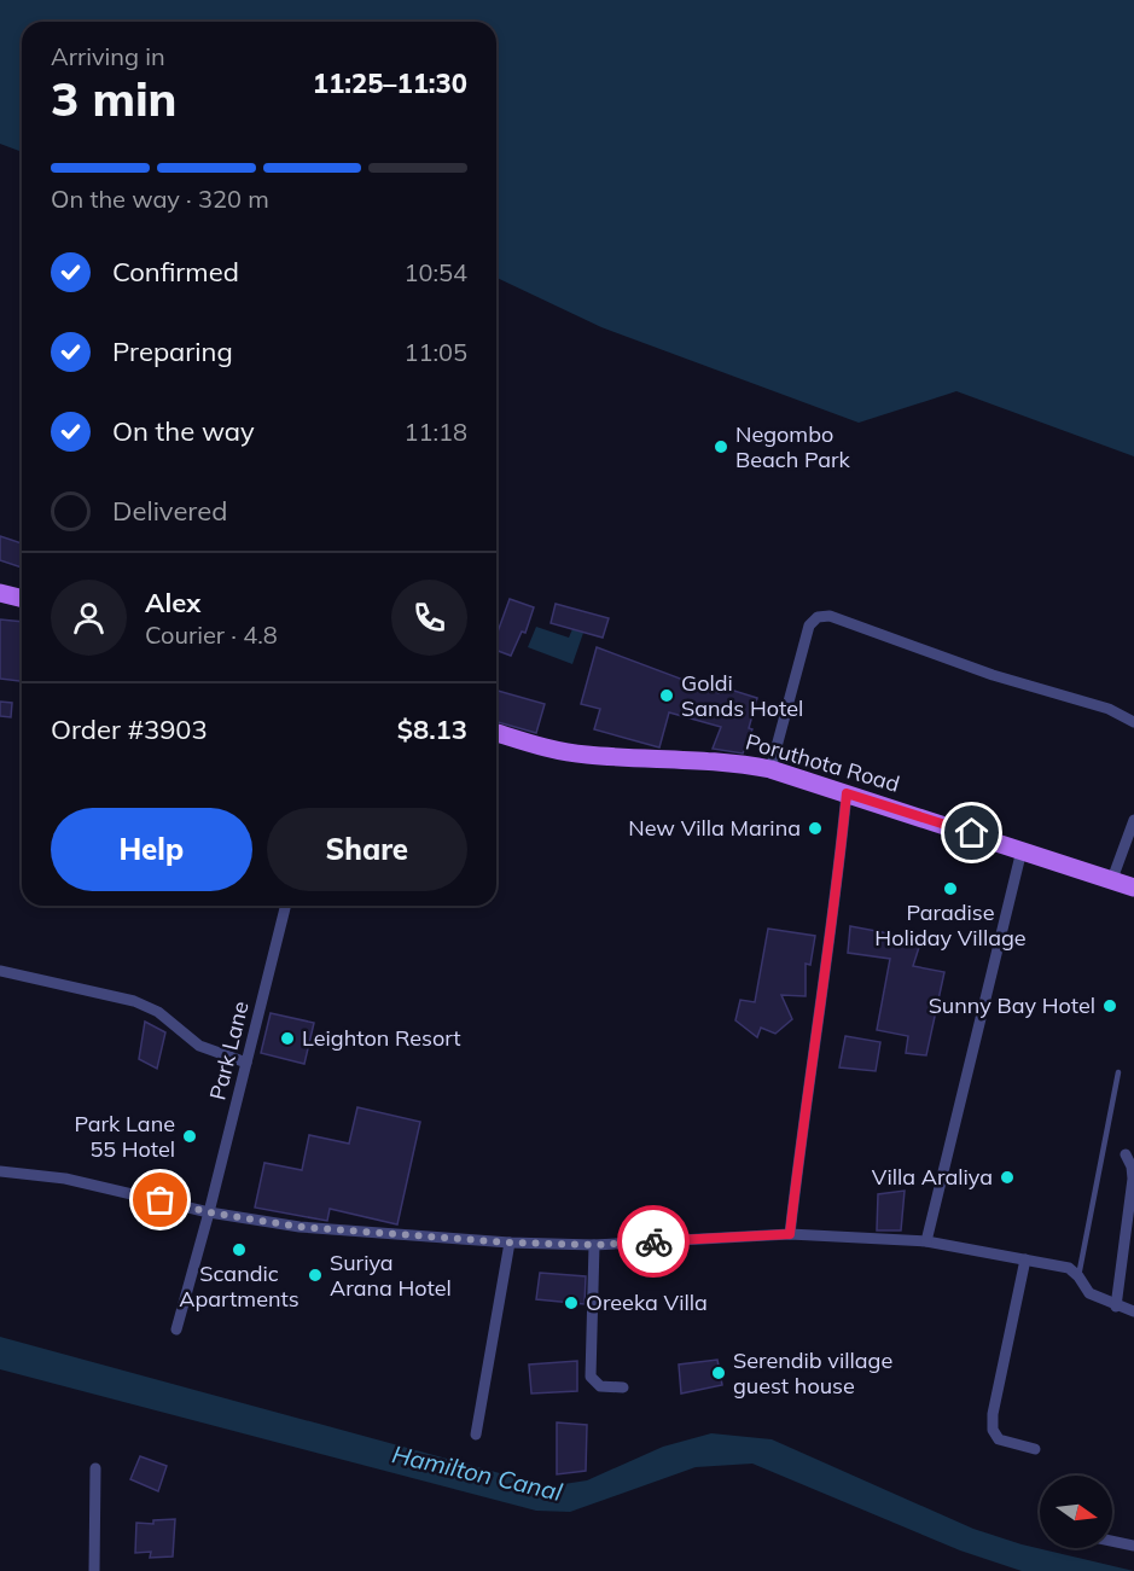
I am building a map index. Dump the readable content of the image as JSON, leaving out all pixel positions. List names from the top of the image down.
{
  "streets": {
    "main road": ["Poruthota Road"],
    "street": ["Park Lane"]
  },
  "water": ["Hamilton Canal"],
  "places": [
    "Negombo Beach Park",
    "Goldi Sands Hotel",
    "New Villa Marina",
    "Paradise Holiday Village",
    "Sunny Bay Hotel",
    "Leighton Resort",
    "Park Lane 55 Hotel",
    "Villa Araliya",
    "Scandic Apartments",
    "Suriya Arana Hotel",
    "Oreeka Villa",
    "Serendib village guest house"
  ],
  "north": "right",
  "page": {
    "heading": ["3 min", "Arriving in", "11:25–11:30"],
    "panel": [
      "Alex",
      "Courier · 4.8",
      "Order #3903",
      "$8.13"
    ],
    "bar": "On the way · 320 m",
    "list": [
      ["Confirmed", "10:54"],
      ["Preparing", "11:05"],
      ["On the way", "11:18"],
      "Delivered"
    ],
    "buttons": ["Help", "Share"]
  }
}
